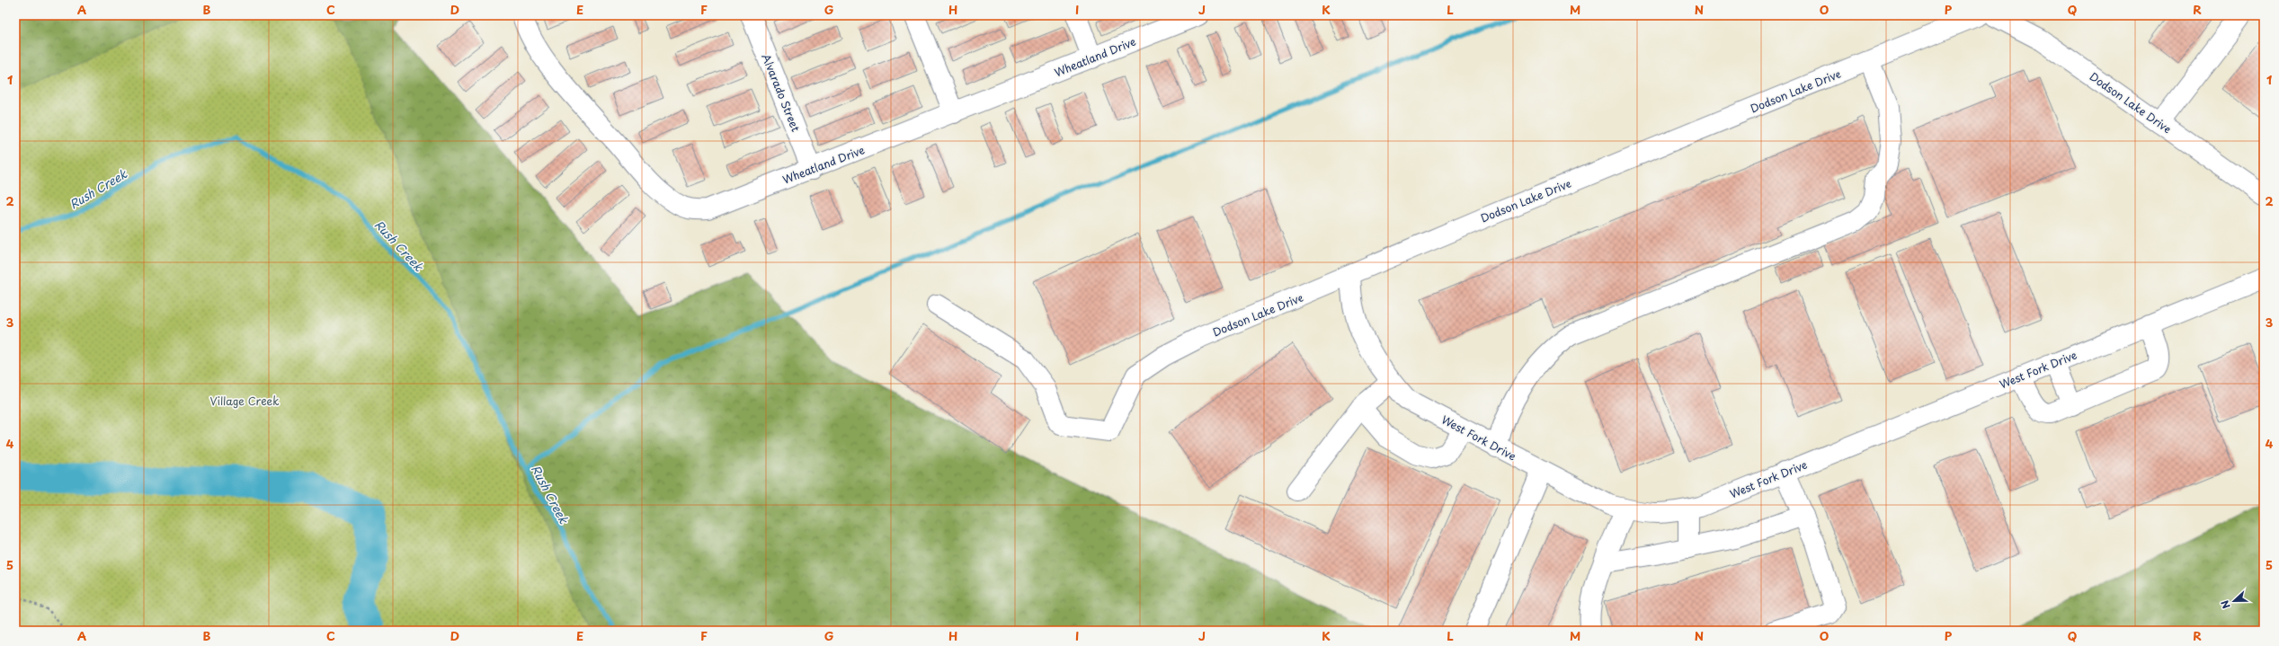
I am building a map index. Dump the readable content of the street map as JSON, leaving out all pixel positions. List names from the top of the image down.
{
  "streets": {
    "street": [
      "Wheatland Drive",
      "Dodson Lake Drive",
      "Alvarado Street",
      "West Fork Drive"
    ]
  },
  "crossings": [
    ["Wheatland Drive", "Alvarado Street"],
    ["Dodson Lake Drive", "West Fork Drive"]
  ],
  "water": ["Rush Creek"],
  "parks": ["Village Creek"],
  "north": "left",
  "grid": {
    "columns": [
      "A",
      "B",
      "C",
      "D",
      "E",
      "F",
      "G",
      "H",
      "I",
      "J",
      "K",
      "L",
      "M",
      "N",
      "O",
      "P",
      "Q",
      "R"
    ],
    "rows": [
      "1",
      "2",
      "3",
      "4",
      "5"
    ]
  }
}
